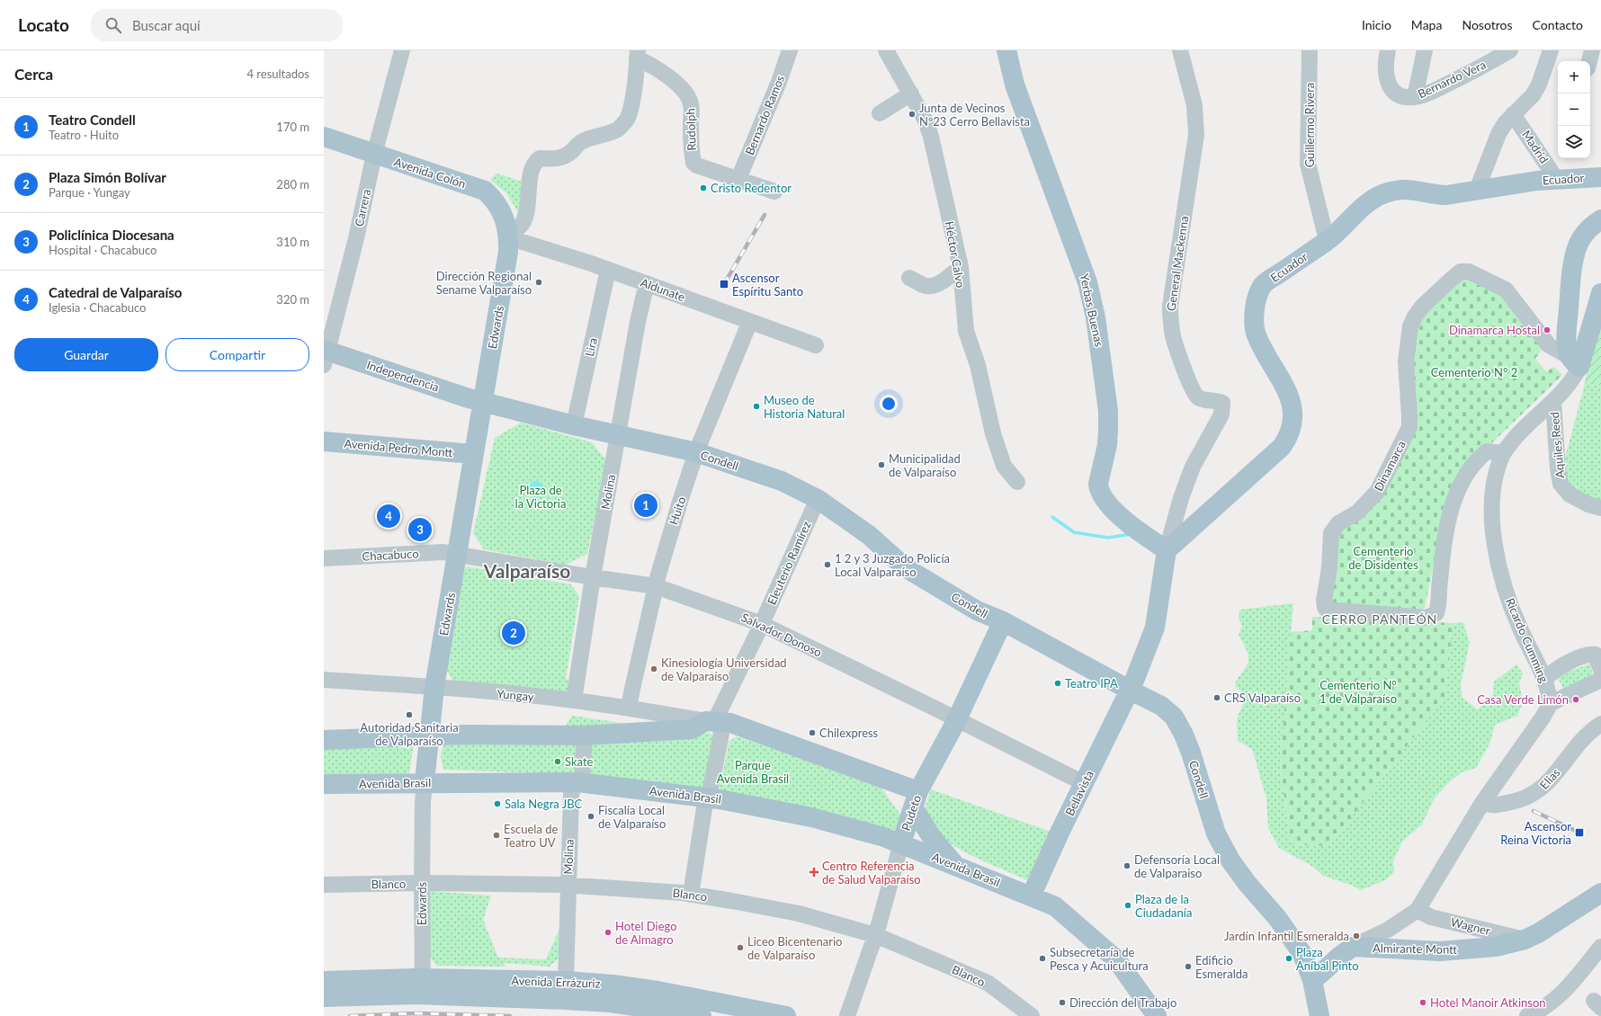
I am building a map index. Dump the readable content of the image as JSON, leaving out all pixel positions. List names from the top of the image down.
{
  "streets": {
    "main road": [
      "Avenida Colón",
      "Ecuador",
      "Yerbas Buenas",
      "Edwards",
      "Independencia",
      "Avenida Pedro Montt",
      "Condell",
      "Ricardo Cumming",
      "Avenida Brasil",
      "Bellavista",
      "Pudeto",
      "Almirante Montt",
      "Avenida Errázuriz"
    ],
    "street": [
      "Bernardo Vera",
      "Bernardo Ramos",
      "Guillermo Rivera",
      "Rudolph",
      "Madrid",
      "Carrera",
      "Héctor Calvo",
      "General Mackenna",
      "Aldunate",
      "Lira",
      "Aquiles Reed",
      "Dinamarca",
      "Molina",
      "Huito",
      "Chacabuco",
      "Eleuterio Ramírez",
      "Salvador Donoso",
      "Yungay",
      "Elias",
      "Blanco",
      "Wagner"
    ]
  },
  "crossings": [
    ["Bernardo Ramos", "Rudolph"],
    ["Guillermo Rivera", "Ecuador"],
    ["Madrid", "Ecuador"],
    ["Avenida Colón", "Carrera"],
    ["Avenida Colón", "Aldunate"],
    ["Avenida Colón", "Edwards"],
    ["Ecuador", "General Mackenna"],
    ["Ecuador", "Yerbas Buenas"],
    ["Ecuador", "Bellavista"],
    ["Carrera", "Independencia"],
    ["General Mackenna", "Yerbas Buenas"],
    ["General Mackenna", "Bellavista"],
    ["Aldunate", "Edwards"],
    ["Aldunate", "Lira"],
    ["Aldunate", "Molina"],
    ["Aldunate", "Huito"],
    ["Yerbas Buenas", "Bellavista"],
    ["Edwards", "Independencia"],
    ["Edwards", "Avenida Pedro Montt"],
    ["Edwards", "Condell"],
    ["Edwards", "Chacabuco"],
    ["Edwards", "Salvador Donoso"],
    ["Edwards", "Yungay"],
    ["Edwards", "Avenida Brasil"],
    ["Edwards", "Blanco"],
    ["Edwards", "Avenida Errázuriz"],
    ["Lira", "Condell"],
    ["Independencia", "Condell"],
    ["Aquiles Reed", "Ricardo Cumming"],
    ["Condell", "Molina"],
    ["Condell", "Huito"],
    ["Condell", "Eleuterio Ramírez"],
    ["Condell", "Bellavista"],
    ["Condell", "Pudeto"],
    ["Dinamarca", "Ricardo Cumming"],
    ["Molina", "Salvador Donoso"],
    ["Molina", "Yungay"],
    ["Molina", "Avenida Brasil"],
    ["Molina", "Blanco"],
    ["Molina", "Avenida Errázuriz"],
    ["Huito", "Salvador Donoso"],
    ["Huito", "Yungay"],
    ["Chacabuco", "Salvador Donoso"],
    ["Eleuterio Ramírez", "Salvador Donoso"],
    ["Eleuterio Ramírez", "Yungay"],
    ["Eleuterio Ramírez", "Avenida Brasil"],
    ["Eleuterio Ramírez", "Blanco"],
    ["Salvador Donoso", "Bellavista"],
    ["Salvador Donoso", "Pudeto"],
    ["Avenida Brasil", "Bellavista"],
    ["Avenida Brasil", "Pudeto"],
    ["Pudeto", "Blanco"],
    ["Wagner", "Almirante Montt"]
  ],
  "districts": ["Valparaíso", "CERRO PANTEÓN"],
  "parks": [
    "Cementerio N° 2",
    "Plaza de la Victoria",
    "Cementerio de Disidentes",
    "Cementerio N° 1 de Valparaíso",
    "Parque Avenida Brasil"
  ],
  "places": {
    "other": [
      "Junta de Vecinos Nº23 Cerro Bellavista",
      "Cristo Redentor",
      "Dirección Regional Sename Valparaíso",
      "Dinamarca Hostal",
      "Museo de Historia Natural",
      "Municipalidad de Valparaíso",
      "1 2 y 3 Juzgado Policía Local Valparaíso",
      "Kinesiología Universidad de Valparaíso",
      "Teatro IPA",
      "CRS Valparaíso",
      "Casa Verde Limón",
      "Autoridad Sanitaria de Valparaíso",
      "Chilexpress",
      "Skate",
      "Sala Negra JBC",
      "Fiscalía Local de Valparaíso",
      "Escuela de Teatro UV",
      "Defensoría Local de Valparaiso",
      "Plaza de la Ciudadanía",
      "Hotel Diego de Almagro",
      "Jardín Infantil Esmeralda",
      "Liceo Bicentenario de Valparaíso",
      "Subsecretaría de Pesca y Acuicultura",
      "Plaza Aníbal Pinto",
      "Edificio Esmeralda",
      "Dirección del Trabajo",
      "Hotel Manoir Atkinson"
    ],
    "transit": ["Ascensor Espíritu Santo", "Ascensor Reina Victoria"],
    "health": ["Centro Referencia de Salud Valparaíso"]
  },
  "page": {
    "header": "Locato",
    "search": "Buscar aquí",
    "nav": [
      "Inicio",
      "Mapa",
      "Nosotros",
      "Contacto"
    ],
    "heading": ["Cerca", "4 resultados"],
    "map_buttons": ["+", "−"],
    "list": [
      {
        "mark": "1",
        "name": "Teatro Condell",
        "note": "Teatro · Huito",
        "value": "170 m"
      },
      {
        "mark": "2",
        "name": "Plaza Simón Bolívar",
        "note": "Parque · Yungay",
        "value": "280 m"
      },
      {
        "mark": "3",
        "name": "Policlínica Diocesana",
        "note": "Hospital · Chacabuco",
        "value": "310 m"
      },
      {
        "mark": "4",
        "name": "Catedral de Valparaíso",
        "note": "Iglesia · Chacabuco",
        "value": "320 m"
      }
    ],
    "buttons": ["Guardar", "Compartir"],
    "pins": [
      "1",
      "4",
      "3",
      "2"
    ]
  }
}
